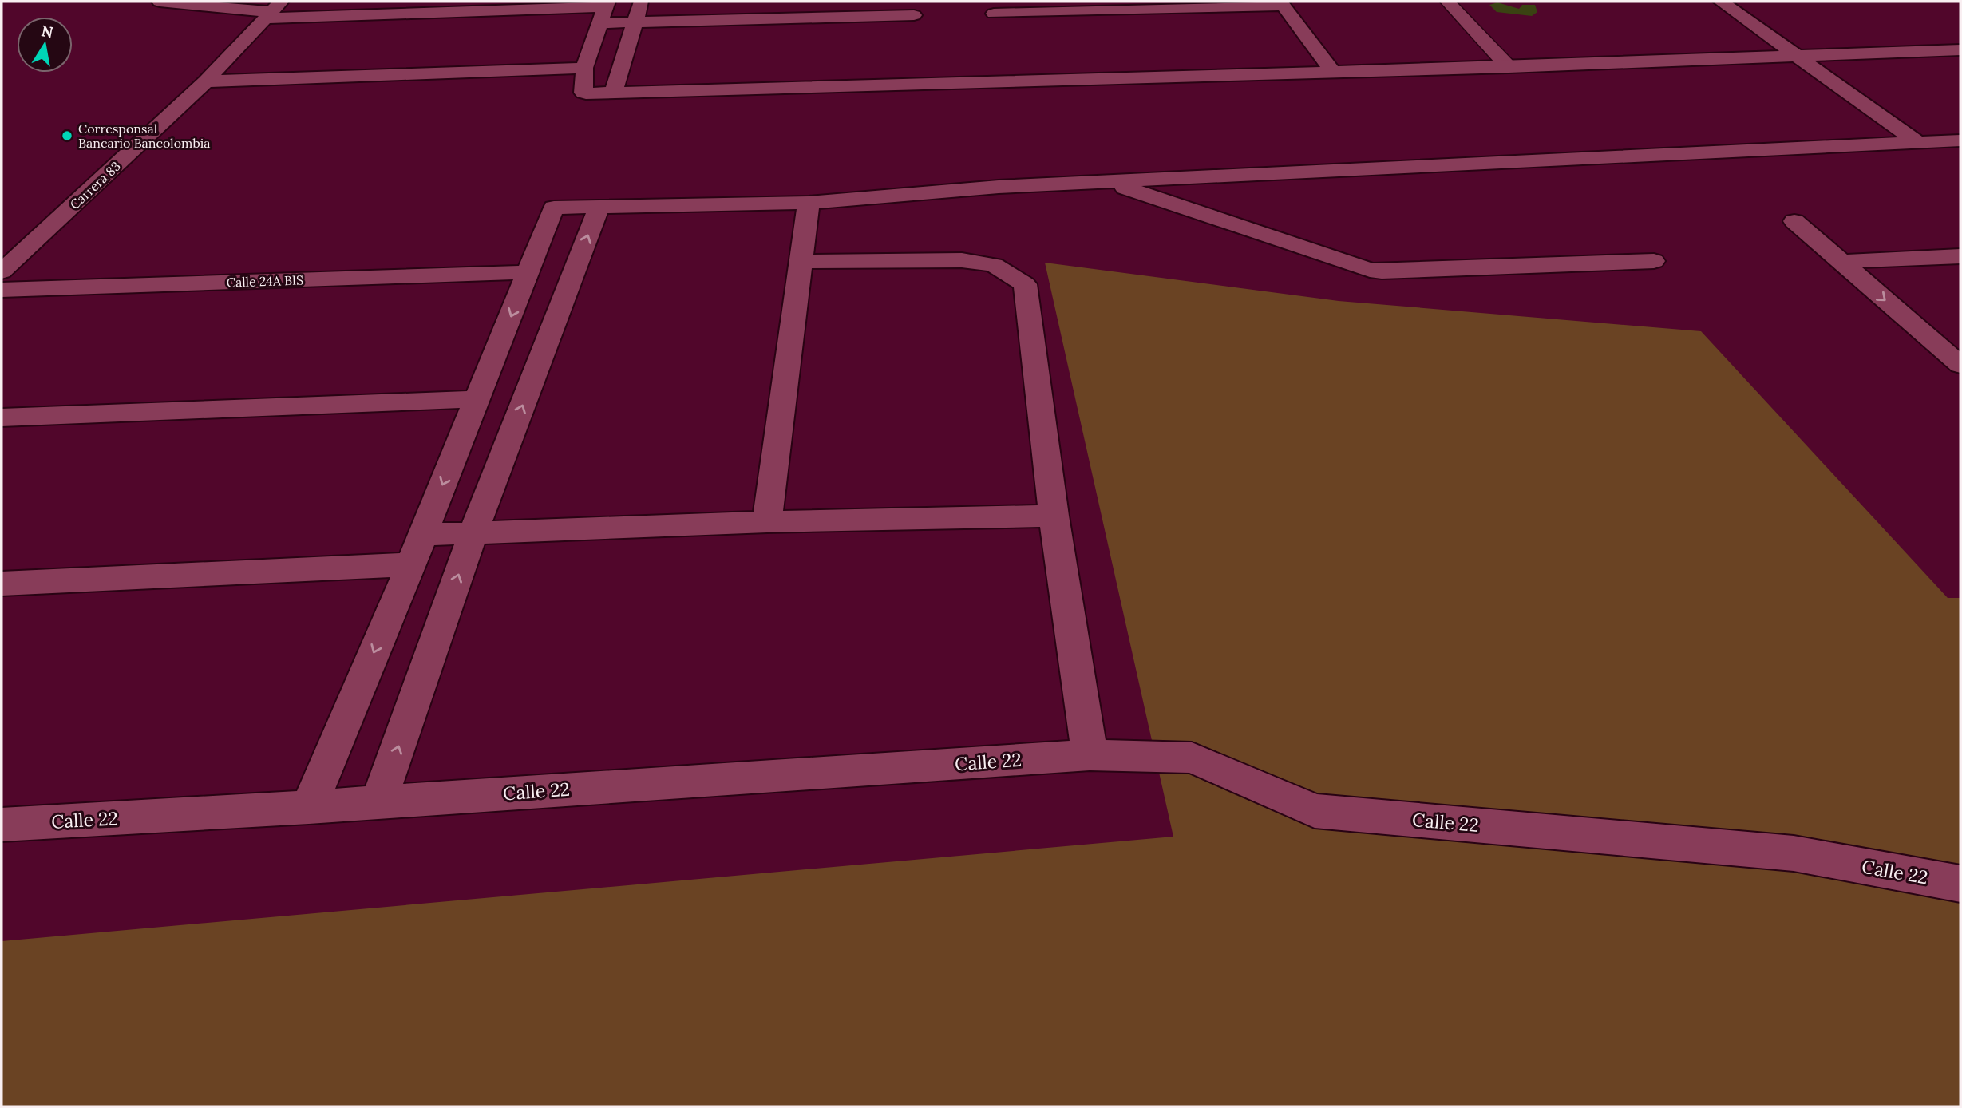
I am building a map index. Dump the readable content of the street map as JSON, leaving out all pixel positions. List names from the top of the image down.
{
  "streets": {
    "street": ["Carrera 83", "Calle 24A BIS", "Calle 22"]
  },
  "places": ["Corresponsal Bancario Bancolombia"],
  "north": "top"
}
